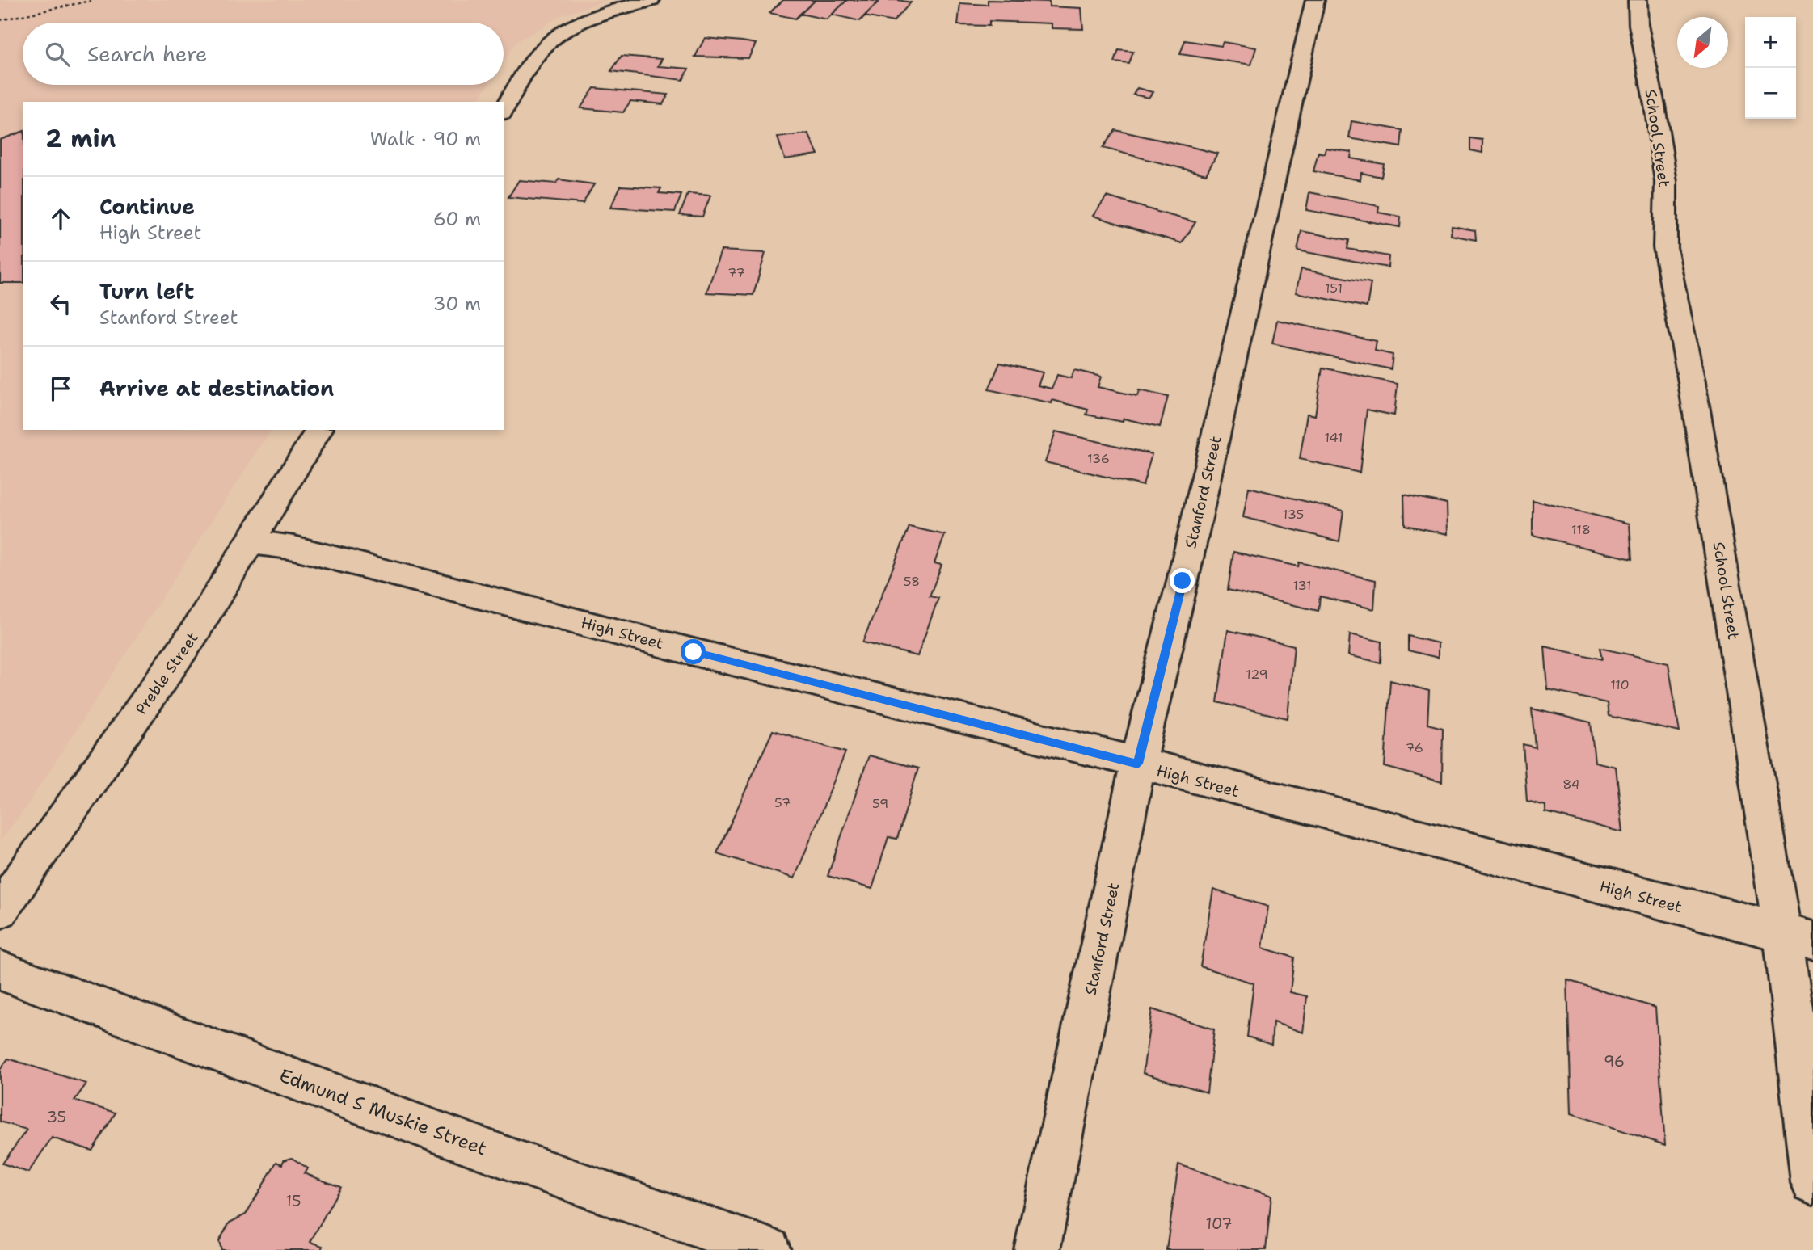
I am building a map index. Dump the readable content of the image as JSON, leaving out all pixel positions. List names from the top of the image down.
{
  "streets": {
    "street": [
      "School Street",
      "Stanford Street",
      "High Street",
      "Preble Street",
      "Edmund S Muskie Street"
    ]
  },
  "crossings": [
    ["School Street", "High Street"],
    ["Stanford Street", "High Street"],
    ["High Street", "Preble Street"]
  ],
  "house_numbers": [
    "77",
    "151",
    "141",
    "136",
    "135",
    "118",
    "58",
    "131",
    "129",
    "110",
    "76",
    "84",
    "57",
    "59",
    "96",
    "35",
    "15",
    "107"
  ],
  "north": "bottom left",
  "page": {
    "map_buttons": ["+", "−"],
    "search": "Search here",
    "heading": ["2 min", "Walk · 90 m"],
    "list": [
      ["Continue", "High Street", "60 m"],
      ["Turn left", "Stanford Street", "30 m"],
      "Arrive at destination"
    ]
  }
}
